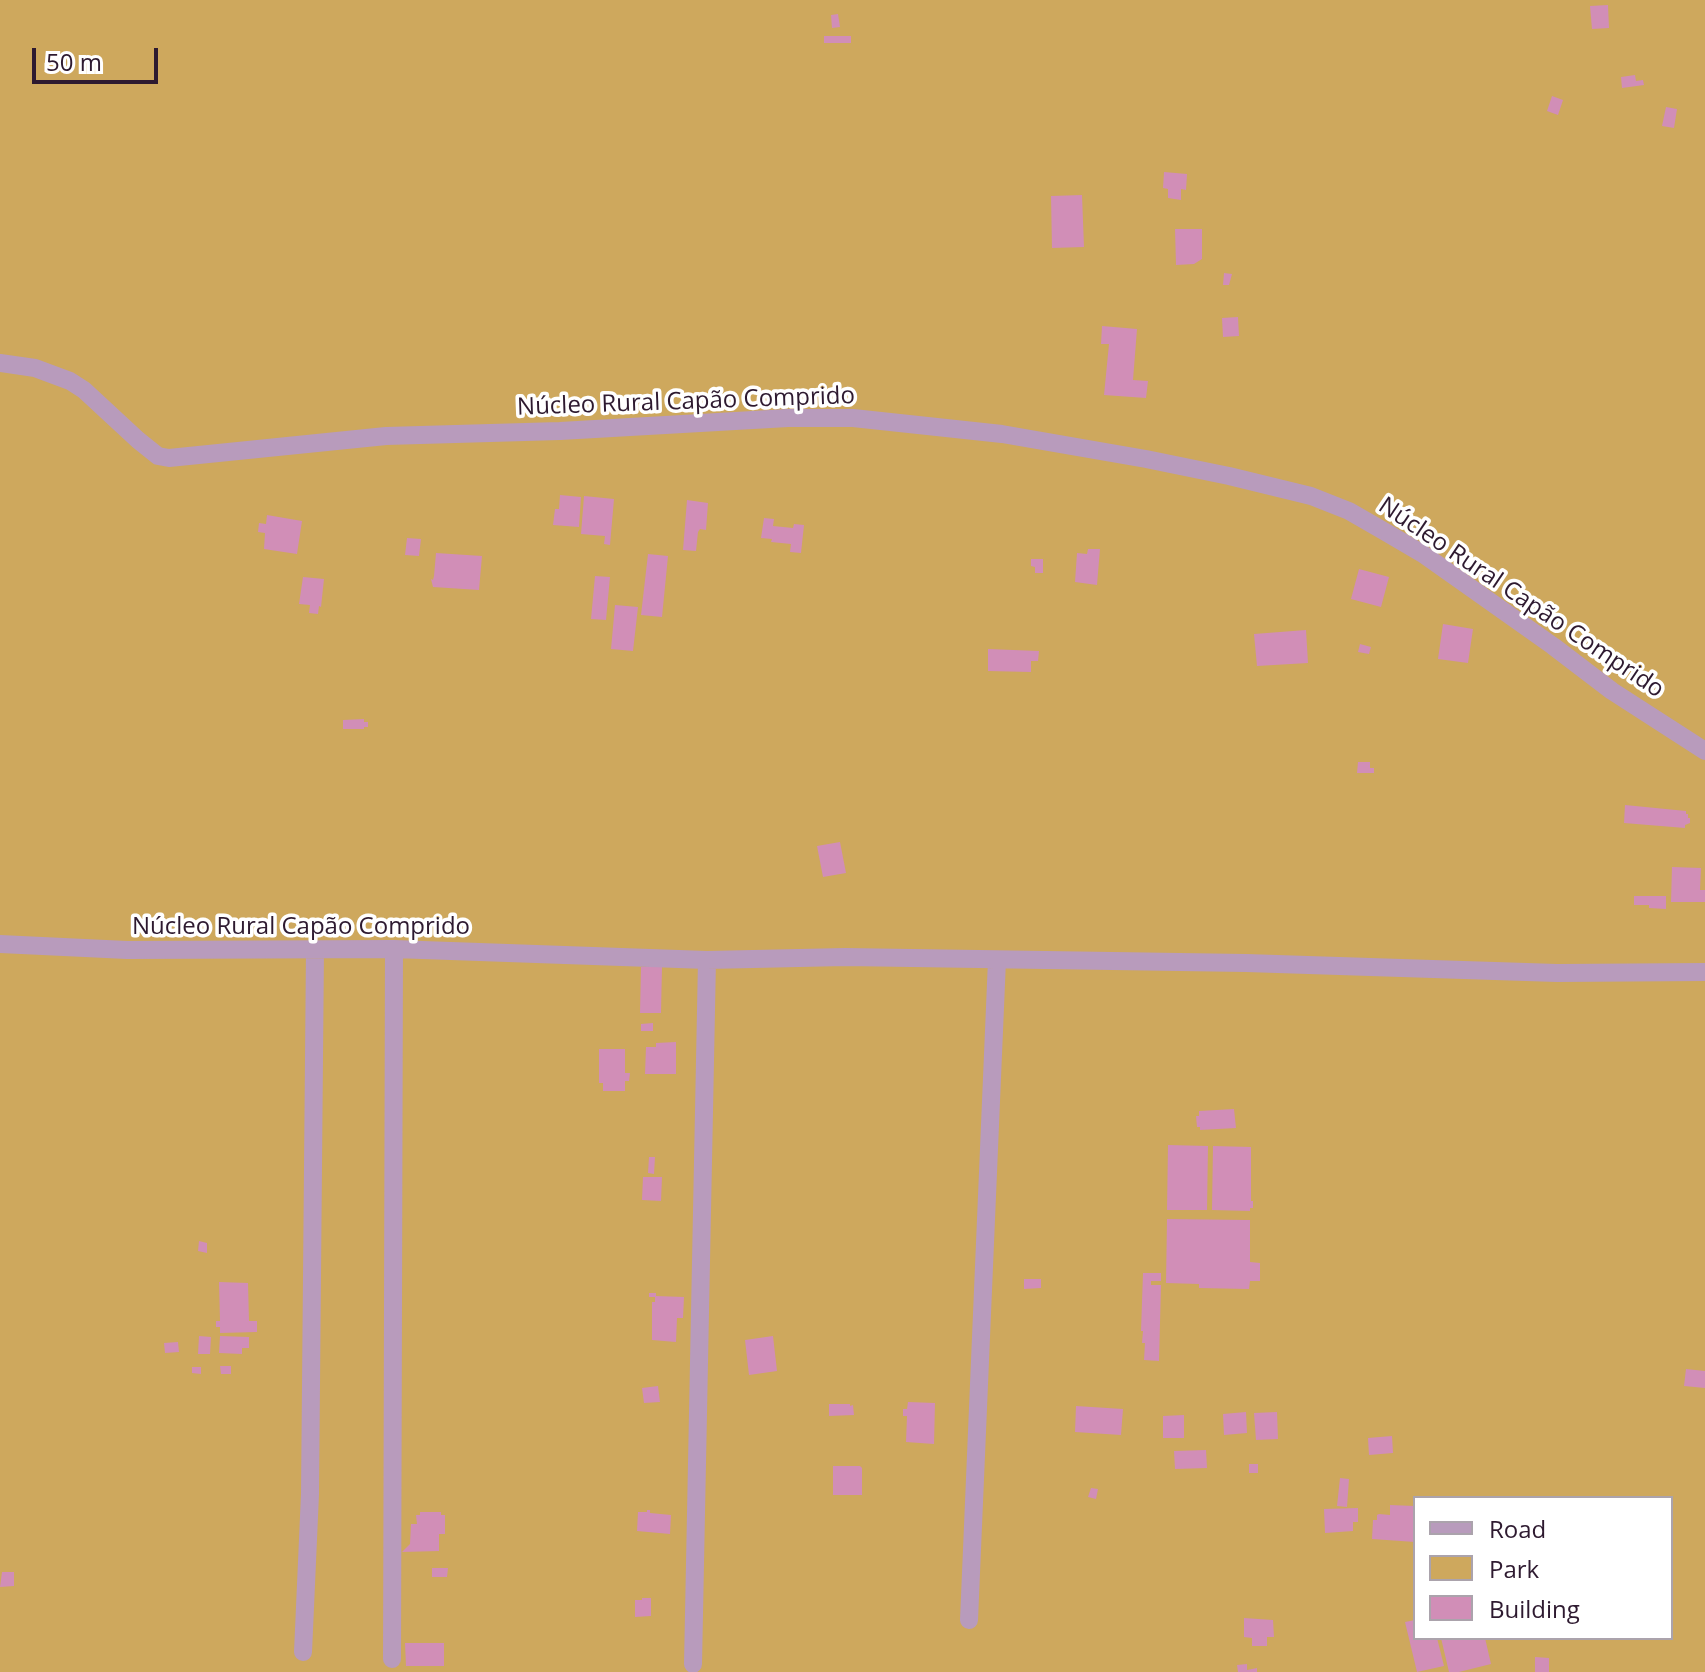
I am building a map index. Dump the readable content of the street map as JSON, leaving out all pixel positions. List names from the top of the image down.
{
  "streets": {
    "street": ["Núcleo Rural Capão Comprido"]
  },
  "legend": ["Road", "Park", "Building"],
  "scale_bar": "50 m"
}
